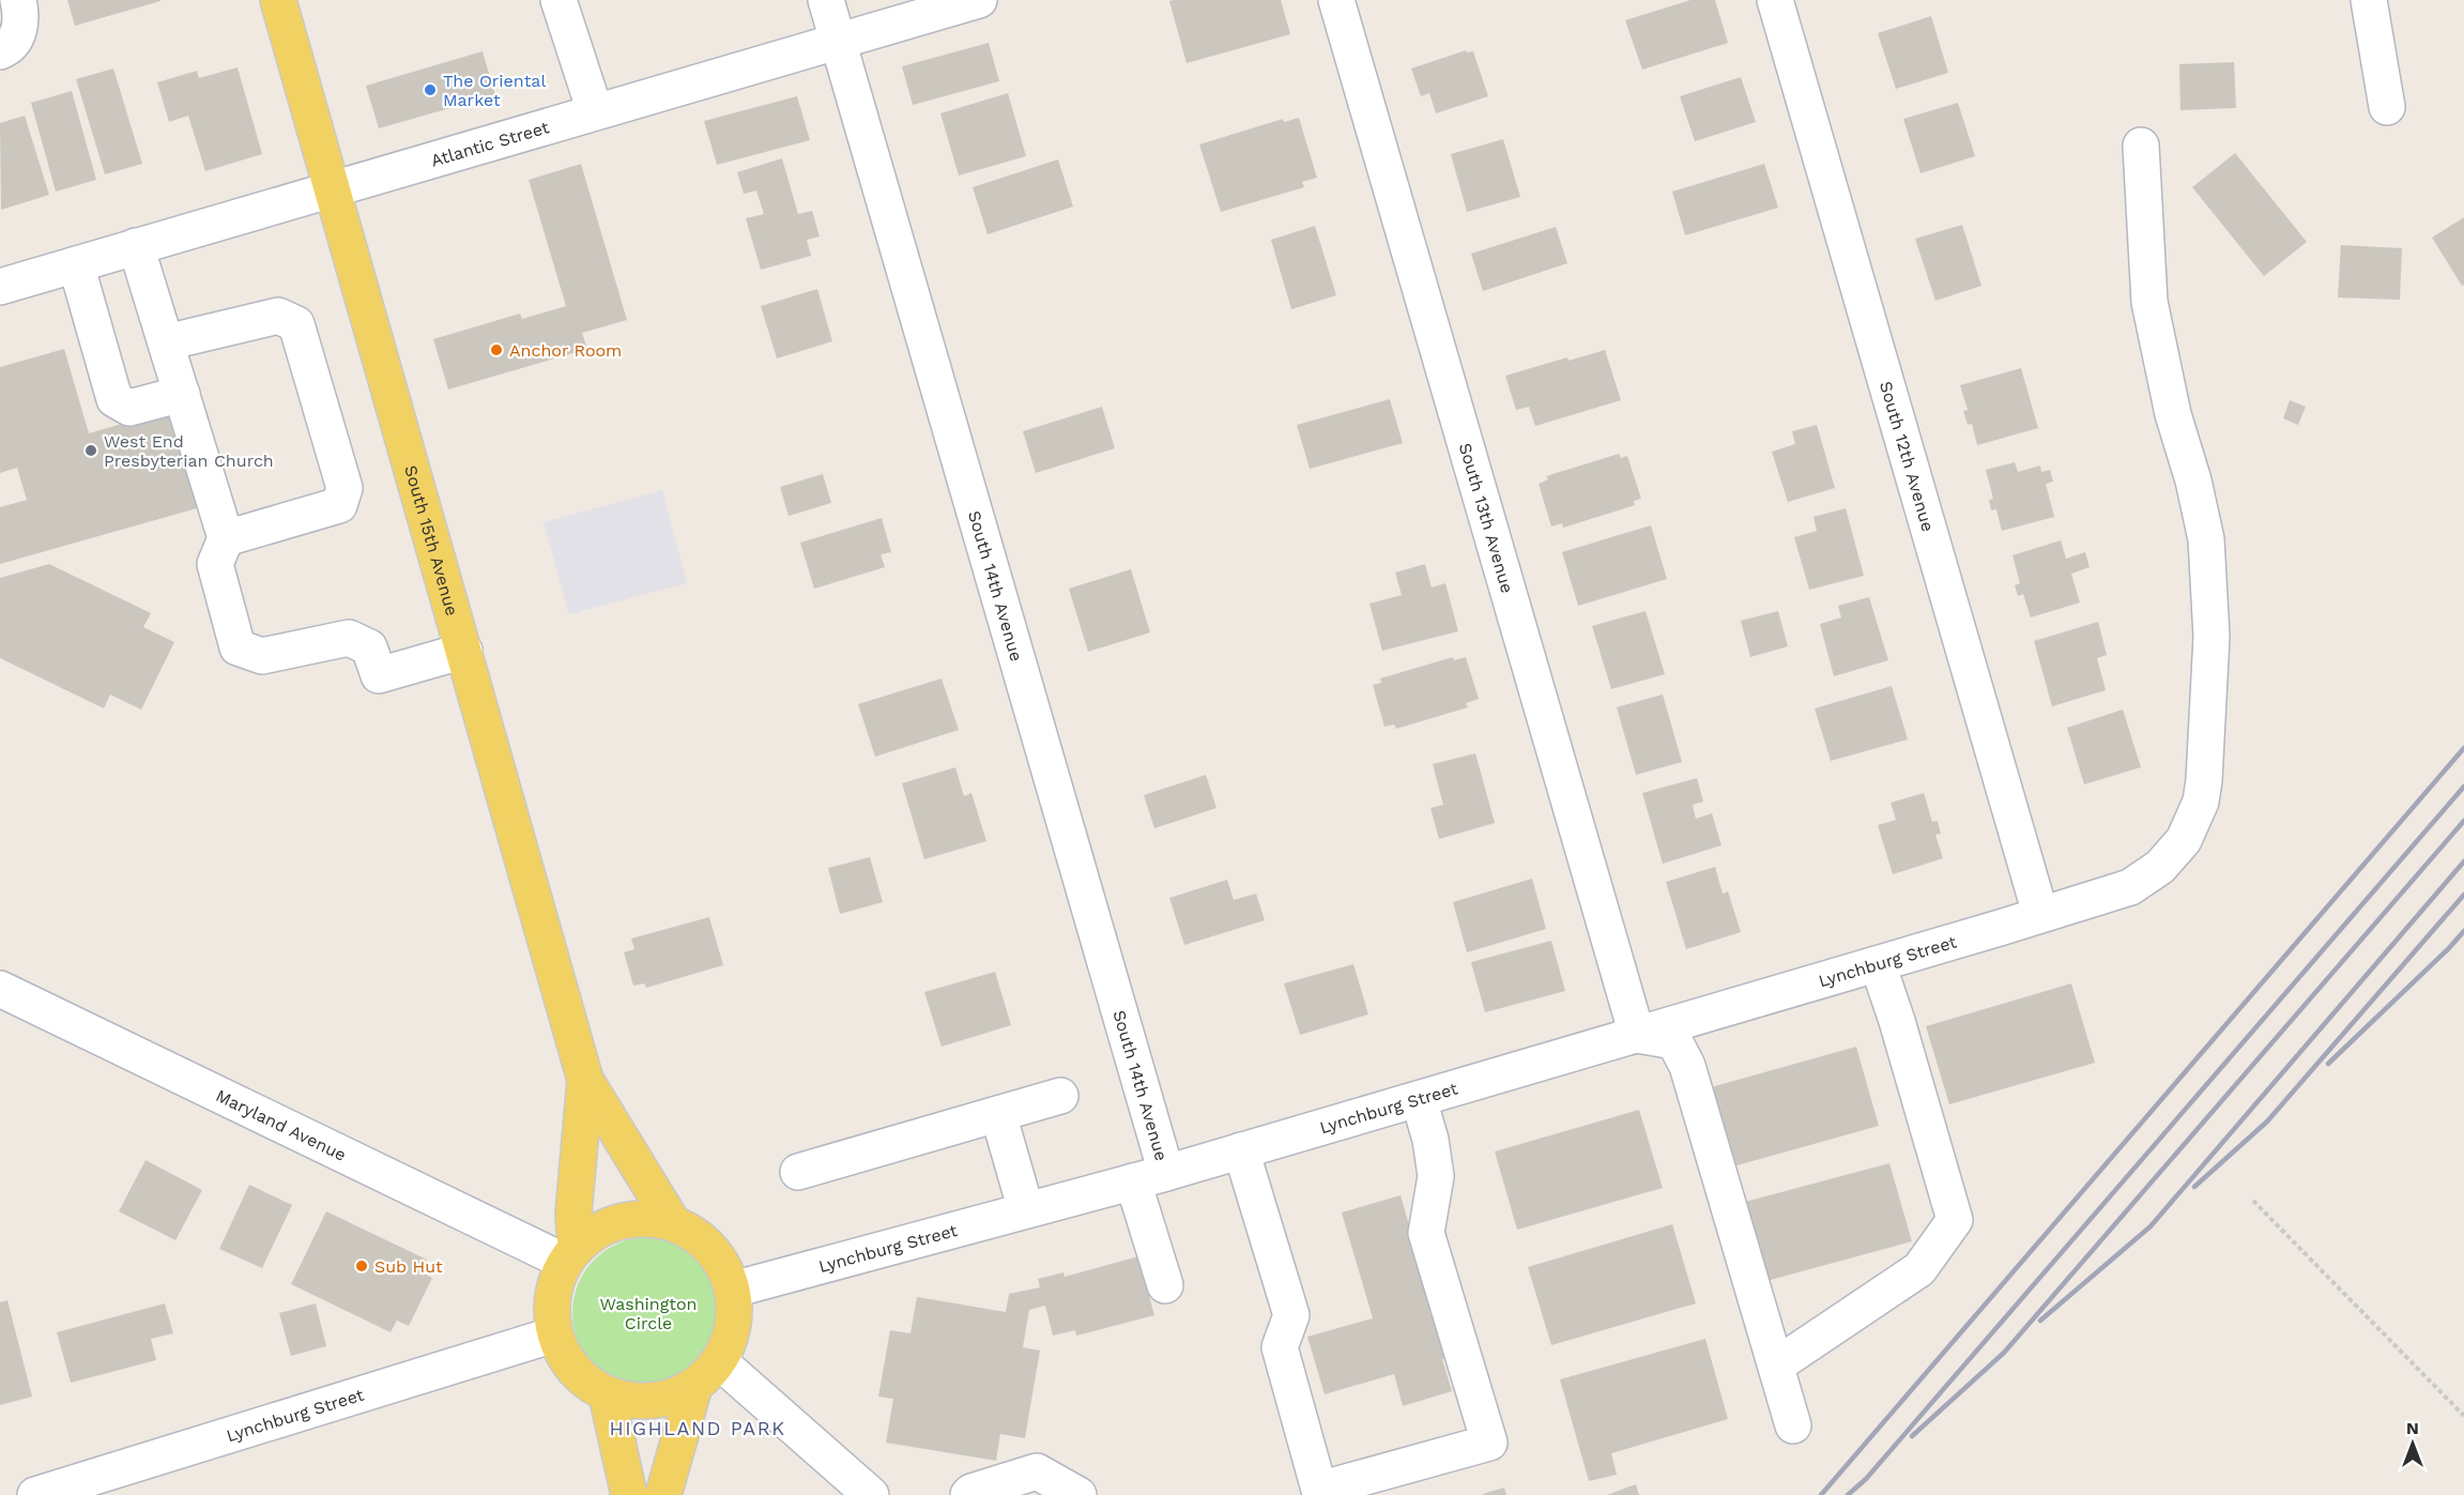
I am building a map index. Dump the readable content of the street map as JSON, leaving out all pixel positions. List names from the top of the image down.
{
  "streets": {
    "main road": ["South 15th Avenue"],
    "street": [
      "Atlantic Street",
      "South 12th Avenue",
      "South 13th Avenue",
      "South 14th Avenue",
      "Lynchburg Street",
      "Maryland Avenue"
    ]
  },
  "crossings": [
    ["Atlantic Street", "South 15th Avenue"],
    ["Atlantic Street", "South 14th Avenue"],
    ["South 12th Avenue", "Lynchburg Street"],
    ["South 13th Avenue", "Lynchburg Street"],
    ["South 15th Avenue", "Lynchburg Street"],
    ["South 15th Avenue", "Maryland Avenue"],
    ["South 14th Avenue", "Lynchburg Street"],
    ["Lynchburg Street", "Maryland Avenue"]
  ],
  "districts": ["HIGHLAND PARK"],
  "parks": ["Washington Circle"],
  "places": [
    "The Oriental Market",
    "Anchor Room",
    "West End Presbyterian Church",
    "Sub Hut"
  ],
  "north": "top"
}
